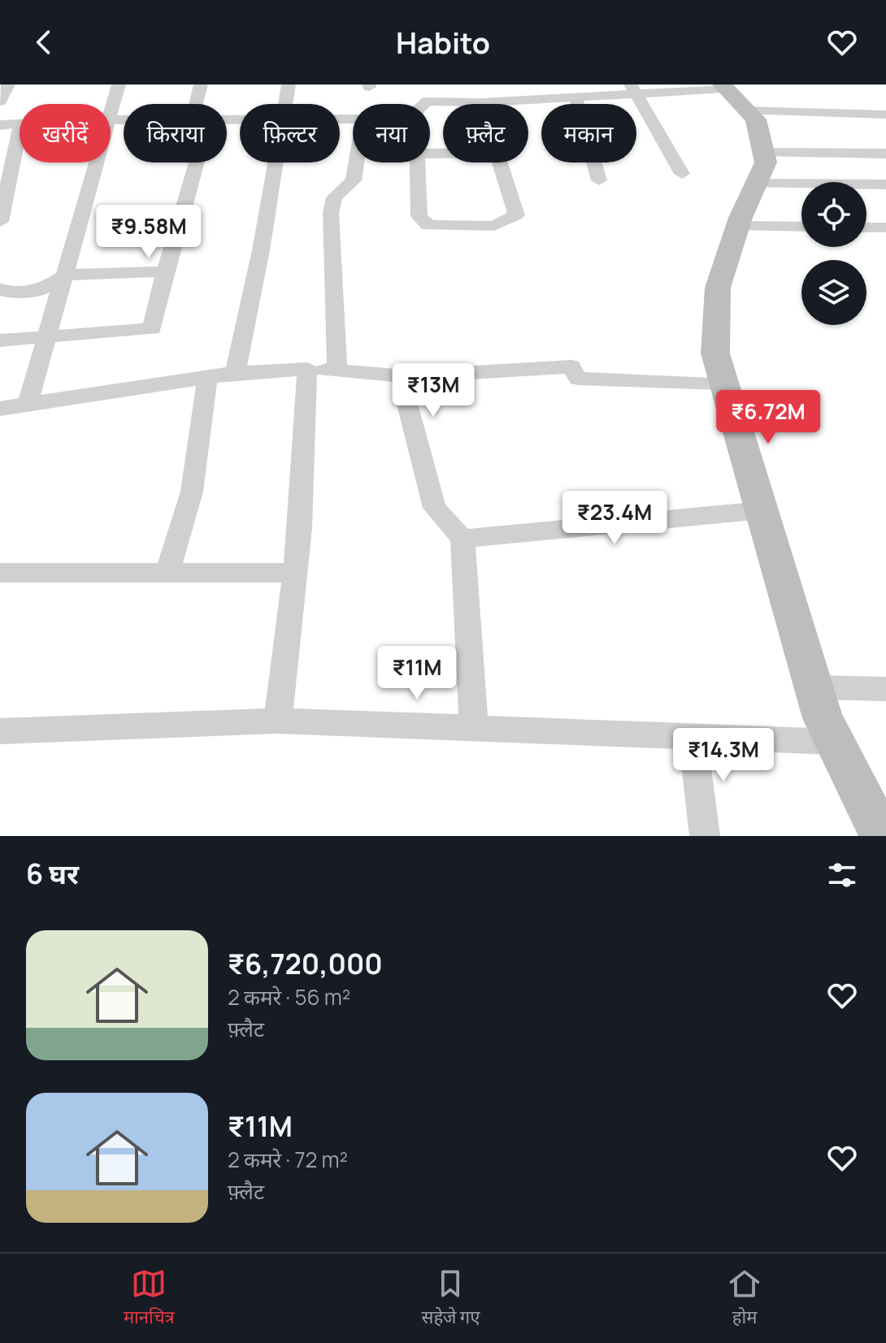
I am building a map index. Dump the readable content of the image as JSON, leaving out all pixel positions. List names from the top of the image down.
{
  "page": {
    "header": "Habito",
    "chip": [
      "खरीदें",
      "किराया",
      "फ़िल्टर",
      "नया",
      "फ़्लैट",
      "मकान"
    ],
    "price": [
      "₹9.58M",
      "₹13M",
      "₹6.72M",
      "₹23.4M",
      "₹11M",
      "₹14.3M"
    ],
    "heading": "6 घर",
    "list": [
      {
        "name": "₹6,720,000",
        "note": "2 कमरे · 56 m² · फ़्लैट"
      },
      {
        "name": "₹11M",
        "note": "2 कमरे · 72 m² · फ़्लैट"
      }
    ],
    "tabs": ["मानचित्र", "सहेजे गए", "होम"]
  }
}
